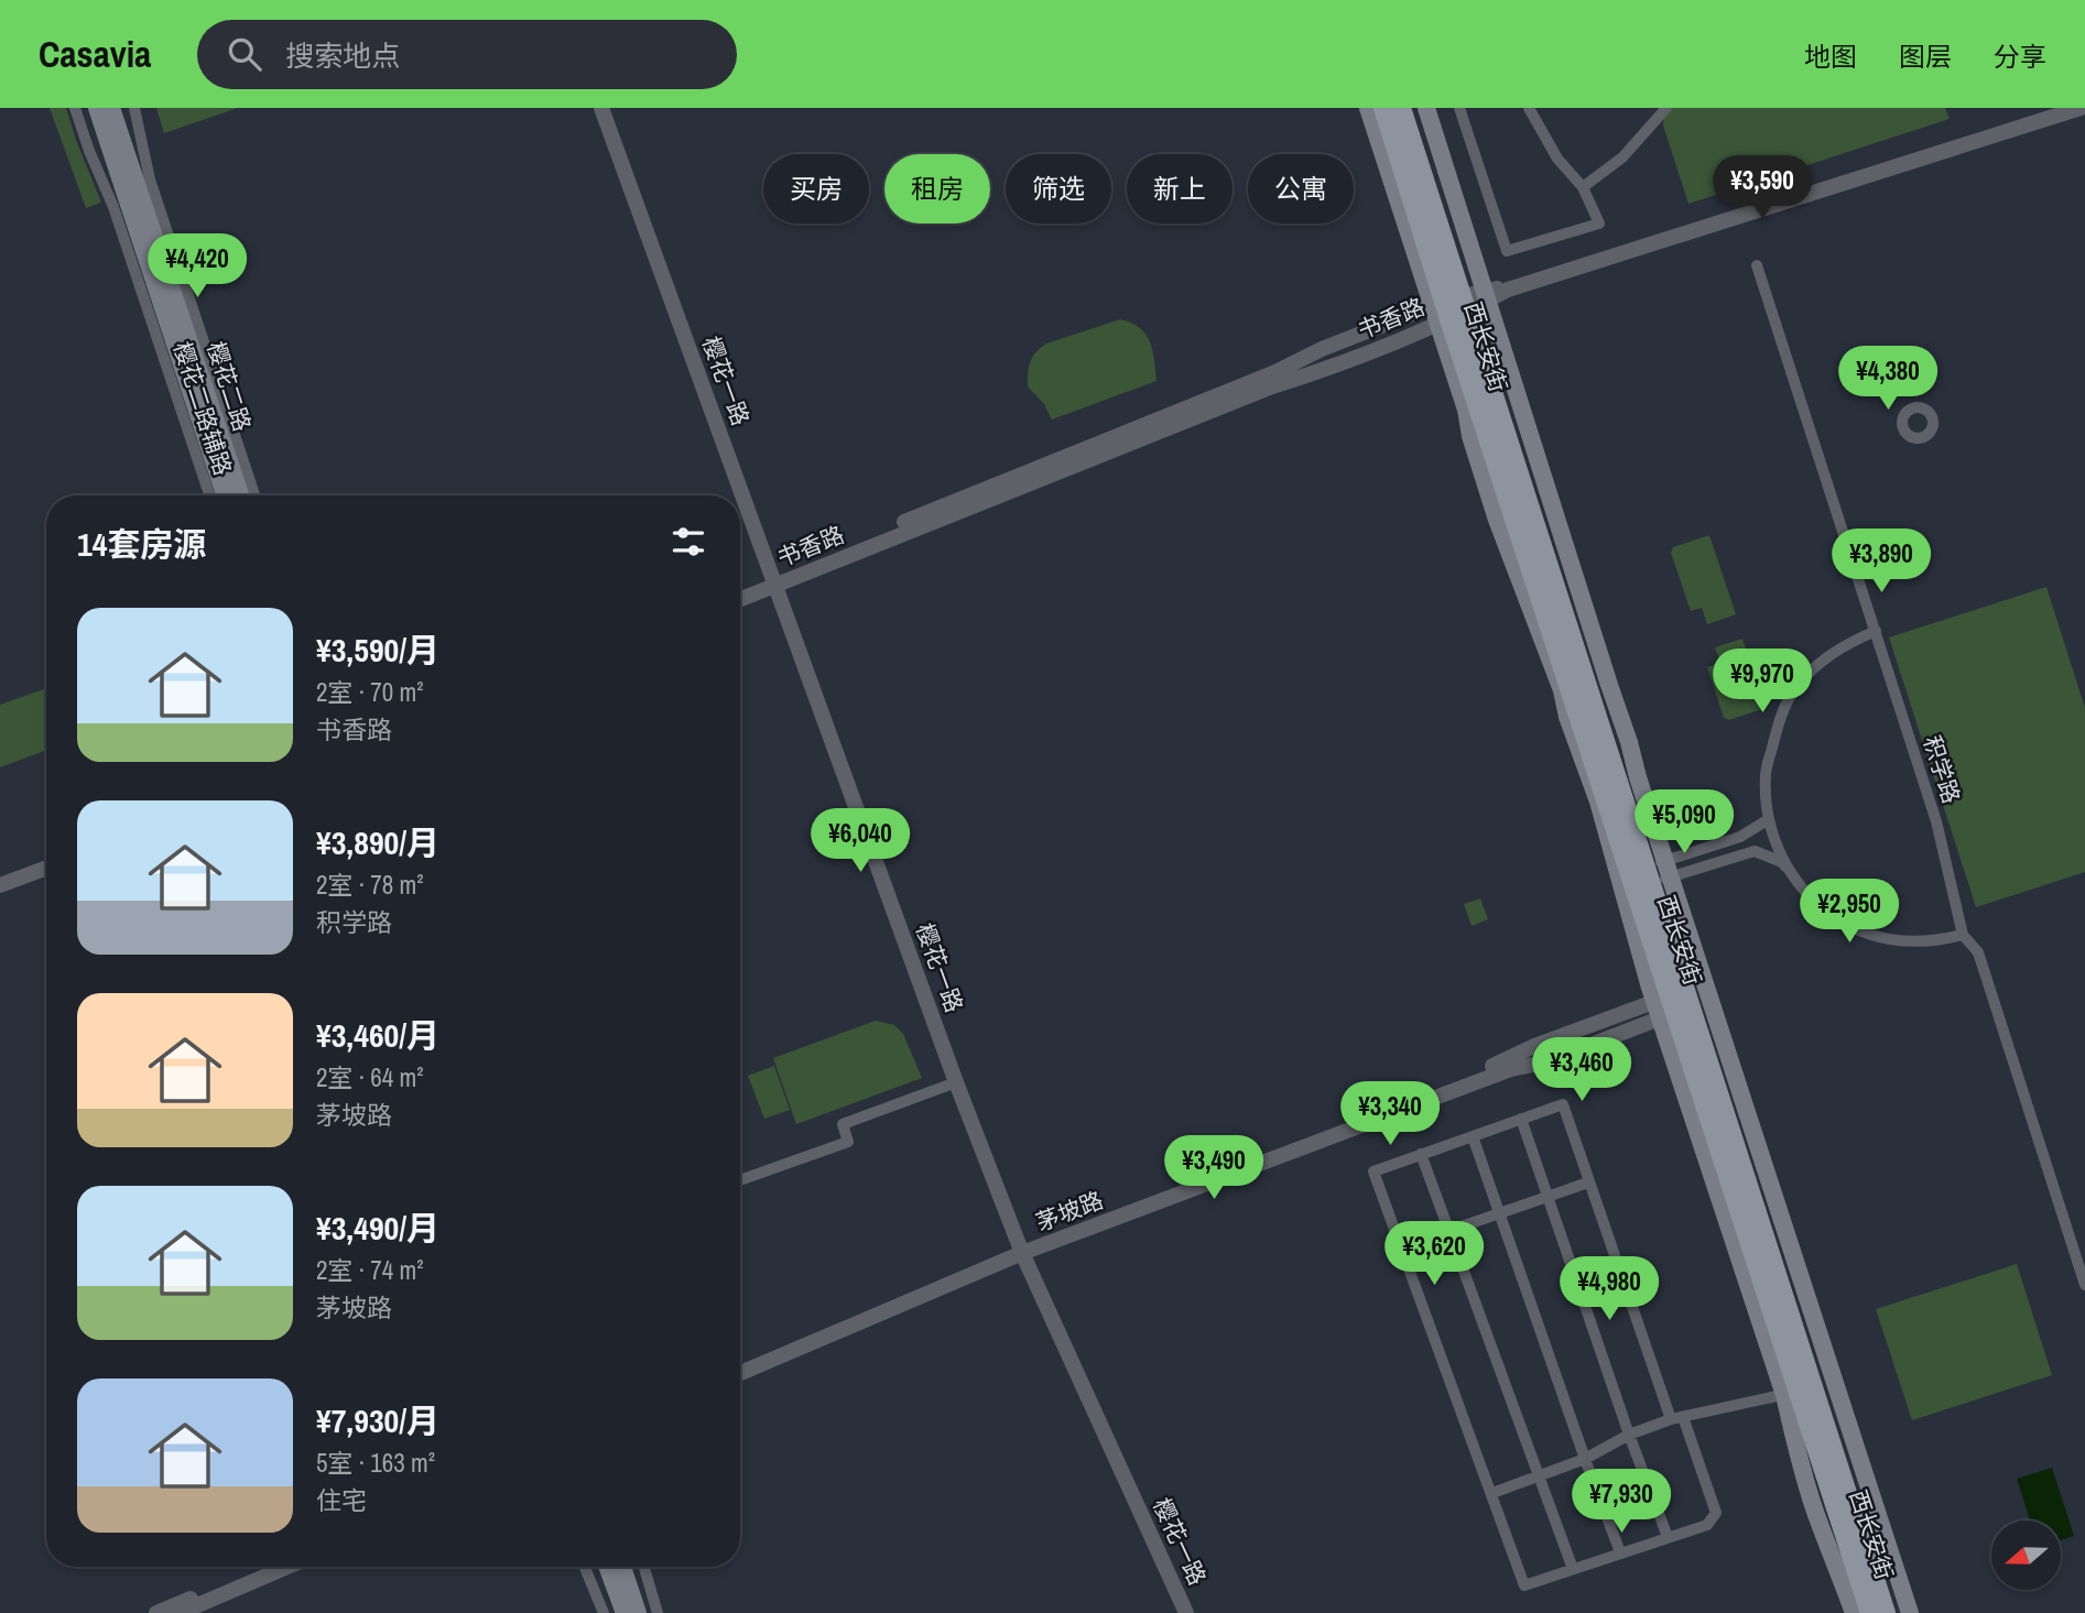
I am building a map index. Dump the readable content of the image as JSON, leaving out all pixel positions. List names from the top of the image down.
{
  "streets": {
    "main road": ["西长安街", "樱花二路"],
    "street": [
      "书香路",
      "樱花一路",
      "樱花二路辅路",
      "积学路",
      "茅坡路"
    ]
  },
  "crossings": [
    ["书香路", "西长安街"],
    ["书香路", "樱花一路"],
    ["西长安街", "茅坡路"],
    ["樱花一路", "茅坡路"]
  ],
  "north": "left",
  "page": {
    "header": "Casavia",
    "search": "搜索地点",
    "nav": ["地图", "图层", "分享"],
    "chip": [
      "买房",
      "租房",
      "筛选",
      "新上",
      "公寓"
    ],
    "price": [
      "¥3,590",
      "¥4,420",
      "¥4,380",
      "¥3,890",
      "¥9,970",
      "¥5,090",
      "¥6,040",
      "¥2,950",
      "¥3,460",
      "¥3,340",
      "¥3,490",
      "¥3,620",
      "¥4,980",
      "¥7,930"
    ],
    "heading": "14套房源",
    "list": [
      {
        "name": "¥3,590/月",
        "note": "2室 · 70 m² · 书香路"
      },
      {
        "name": "¥3,890/月",
        "note": "2室 · 78 m² · 积学路"
      },
      {
        "name": "¥3,460/月",
        "note": "2室 · 64 m² · 茅坡路"
      },
      {
        "name": "¥3,490/月",
        "note": "2室 · 74 m² · 茅坡路"
      },
      {
        "name": "¥7,930/月",
        "note": "5室 · 163 m² · 住宅"
      }
    ]
  }
}
